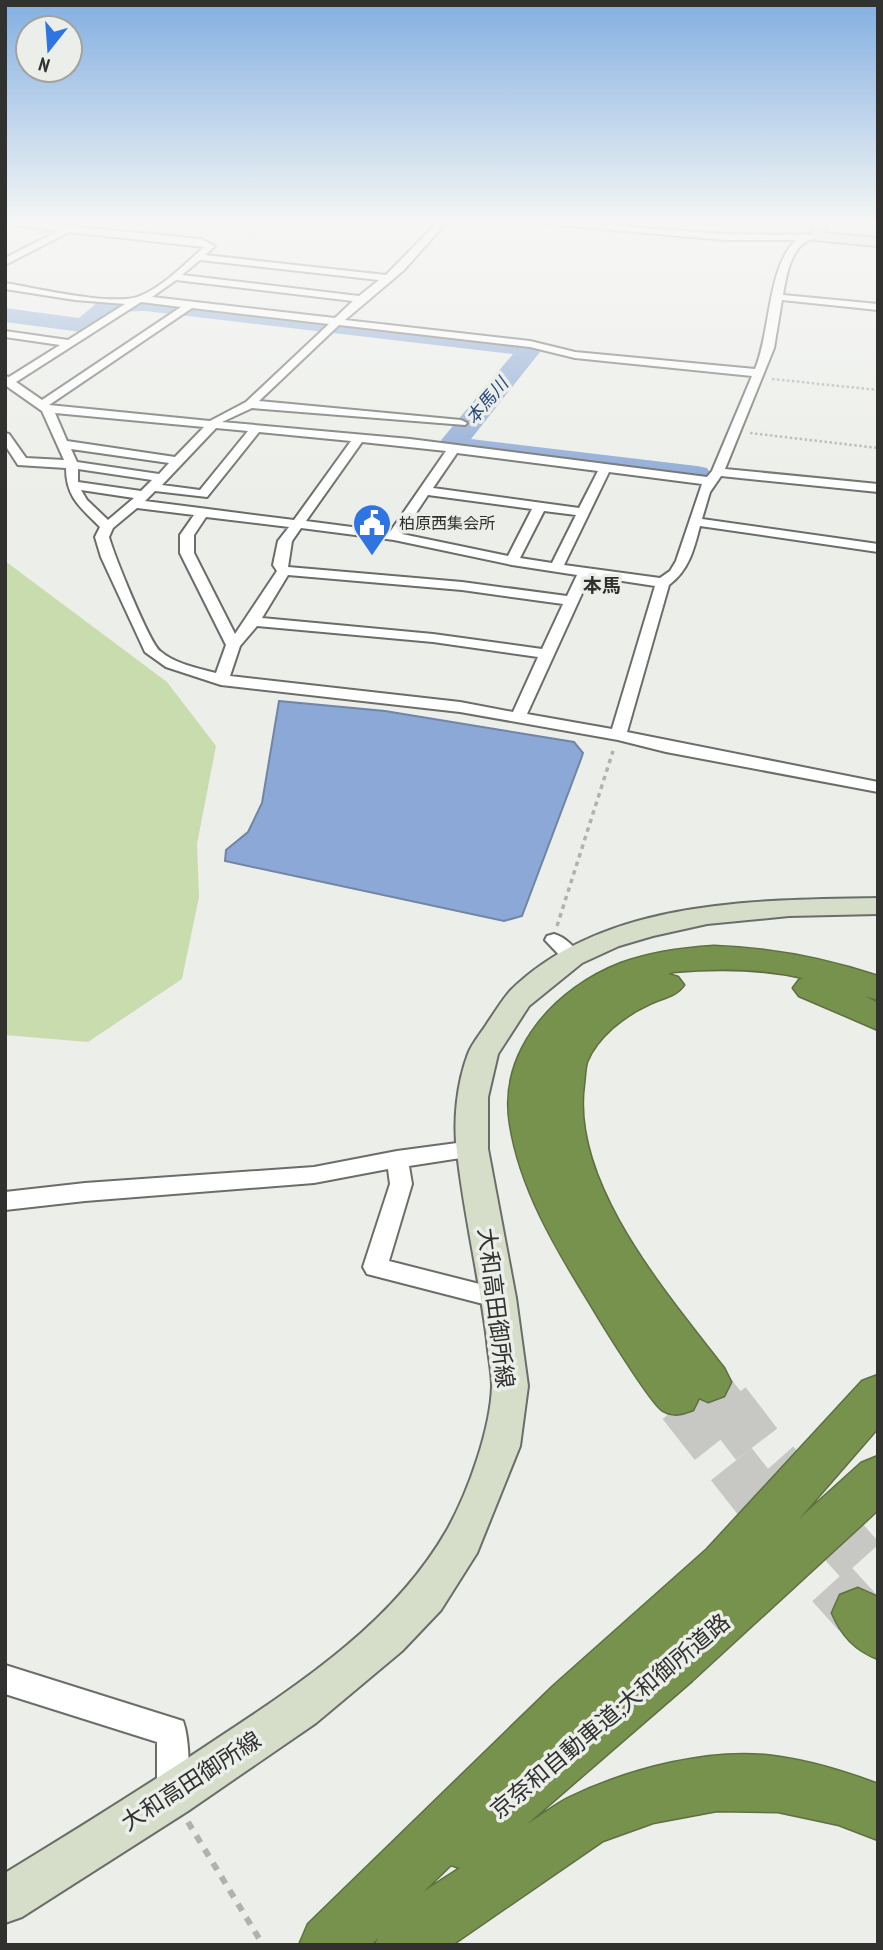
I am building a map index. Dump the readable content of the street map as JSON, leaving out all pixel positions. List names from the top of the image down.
{
  "streets": {
    "highway": ["京奈和自動車道;大和御所道路"],
    "main road": ["大和高田御所線"]
  },
  "districts": ["本馬"],
  "water": ["本馬川"],
  "places": {
    "public building": ["柏原西集会所"]
  },
  "north": "bottom"
}
